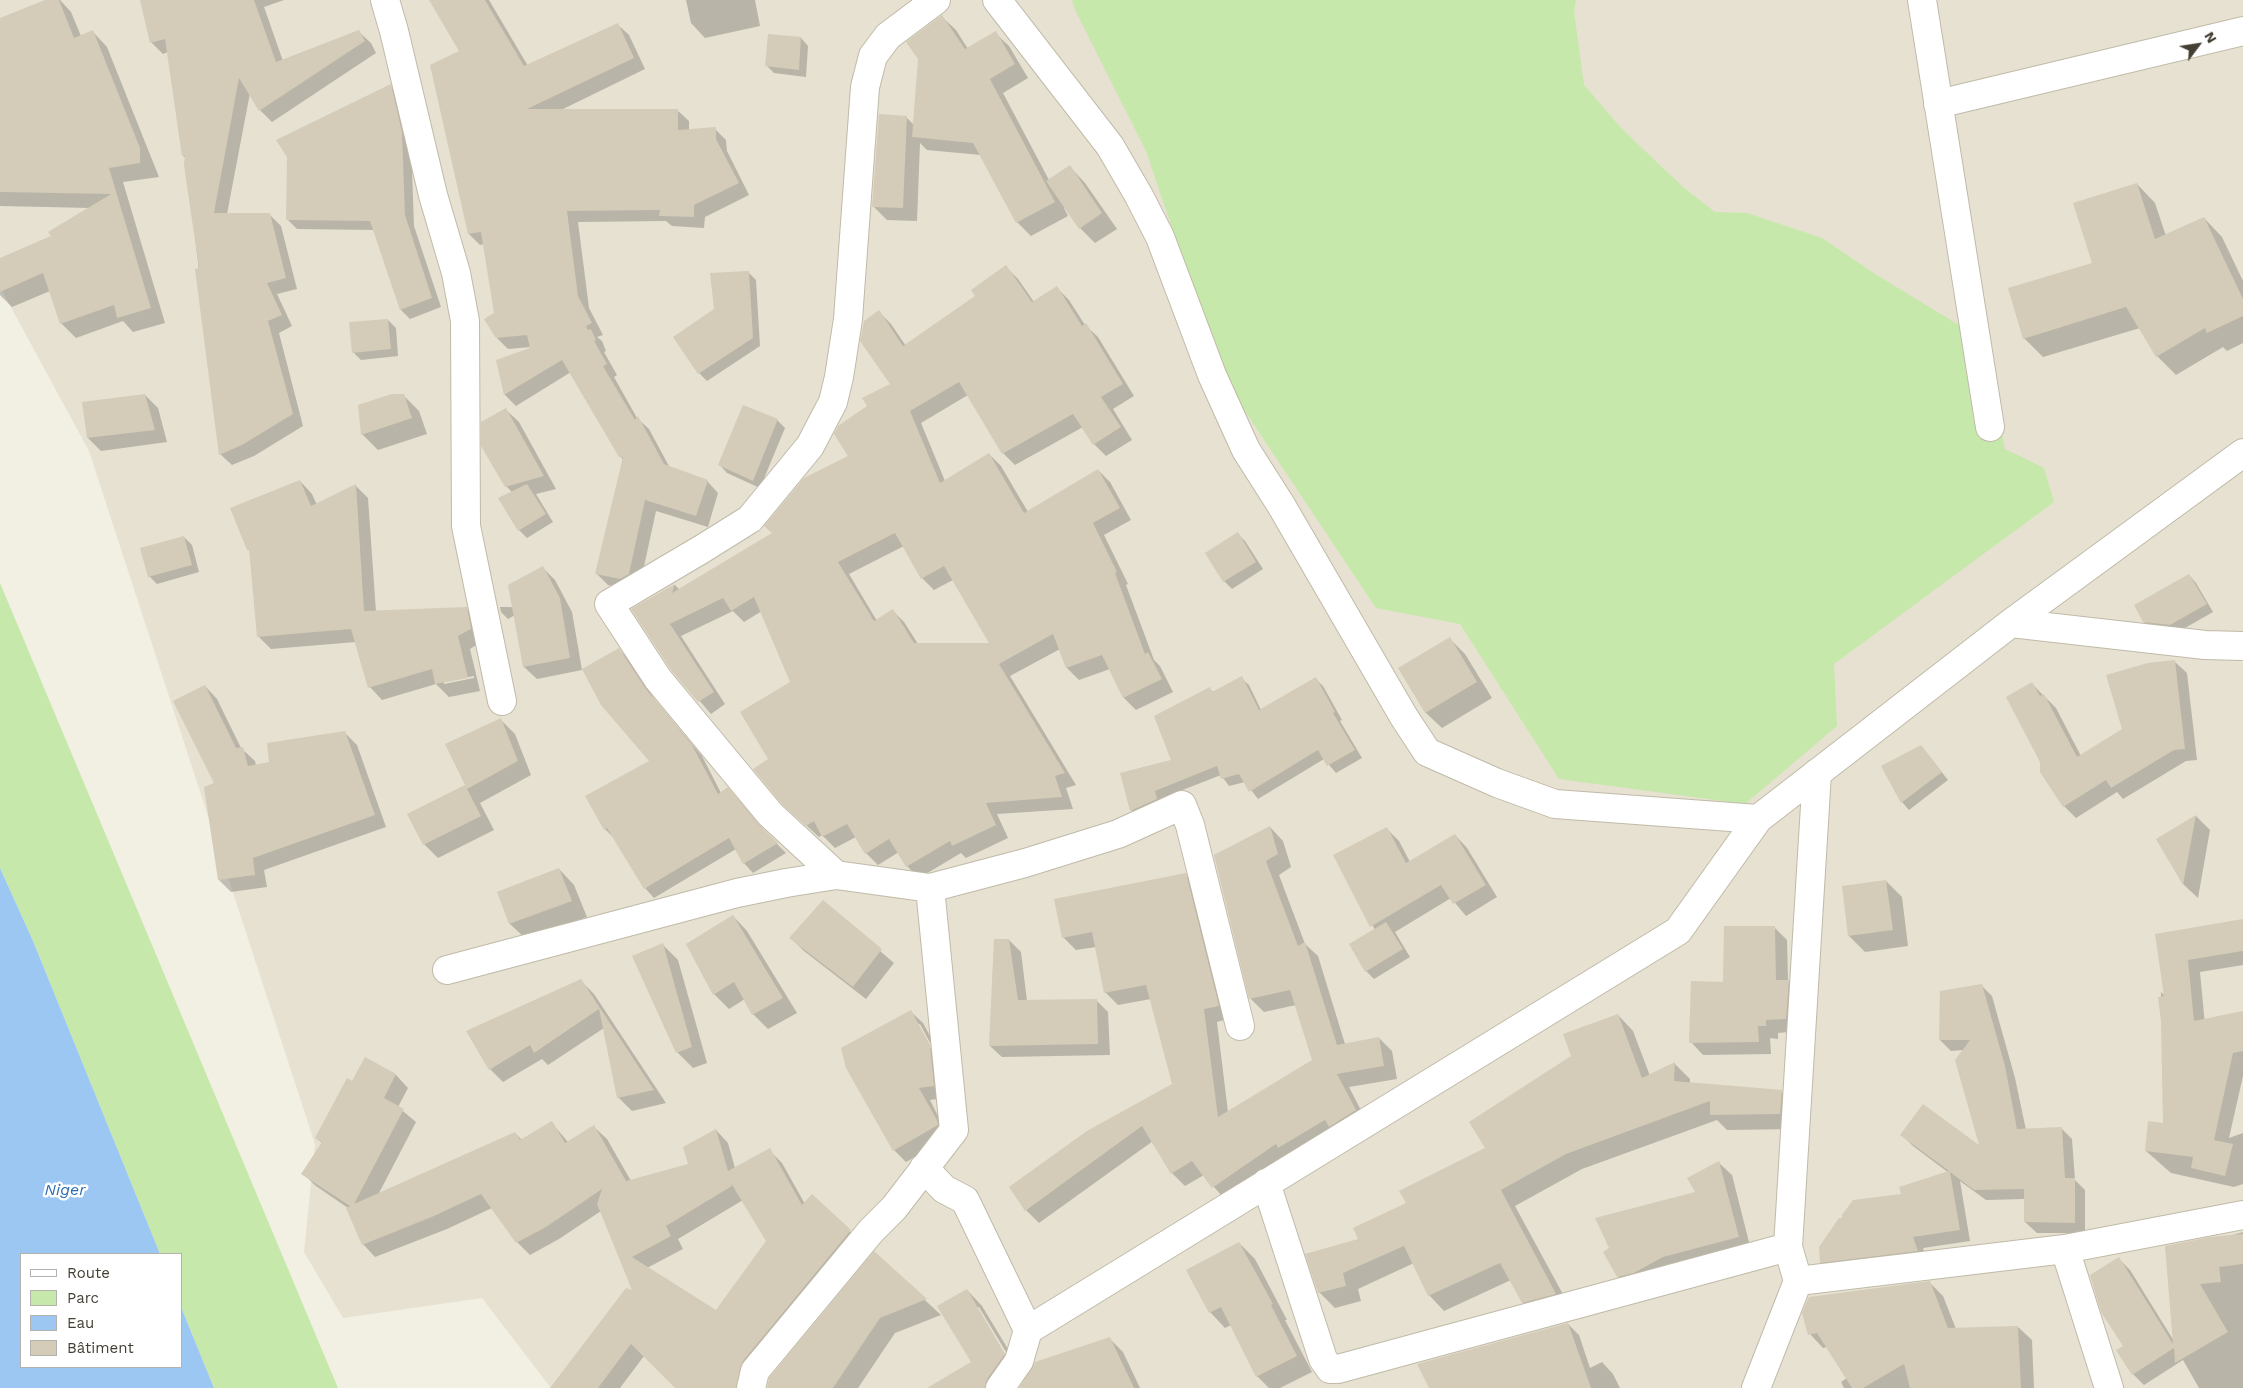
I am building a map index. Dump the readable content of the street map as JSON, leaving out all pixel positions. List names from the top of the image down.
{
  "water": ["Niger"],
  "legend": [
    "Route",
    "Parc",
    "Eau",
    "Bâtiment"
  ],
  "north": "top right"
}
